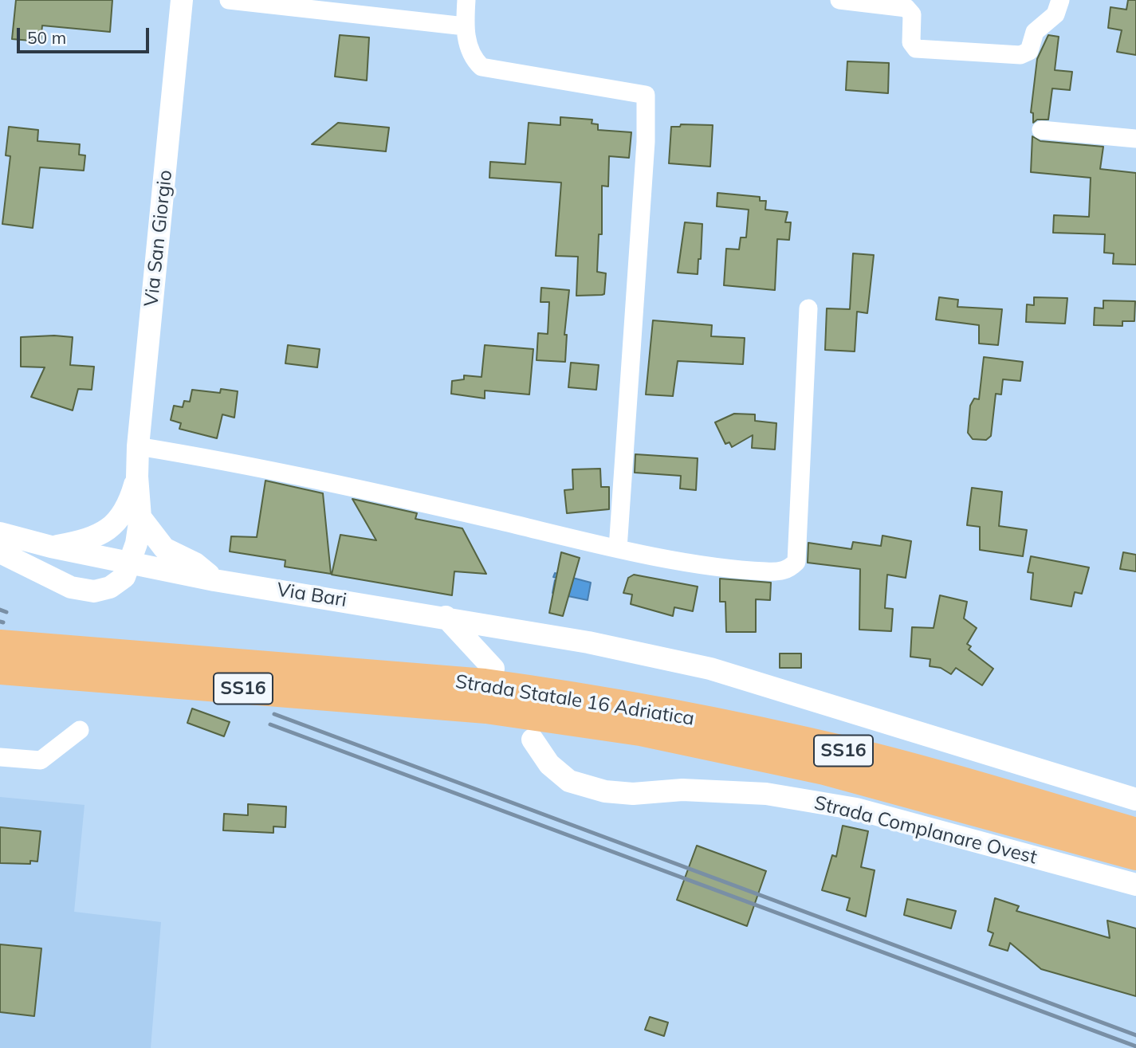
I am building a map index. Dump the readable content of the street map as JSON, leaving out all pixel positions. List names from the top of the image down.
{
  "streets": {
    "highway": ["SS16", "Strada Statale 16 Adriatica"],
    "street": ["Via San Giorgio", "Via Bari", "Strada Complanare Ovest"]
  },
  "crossings": [
    ["Via San Giorgio", "Via Bari"],
    ["Strada Statale 16 Adriatica", "Strada Complanare Ovest"]
  ],
  "scale_bar": "50 m"
}
